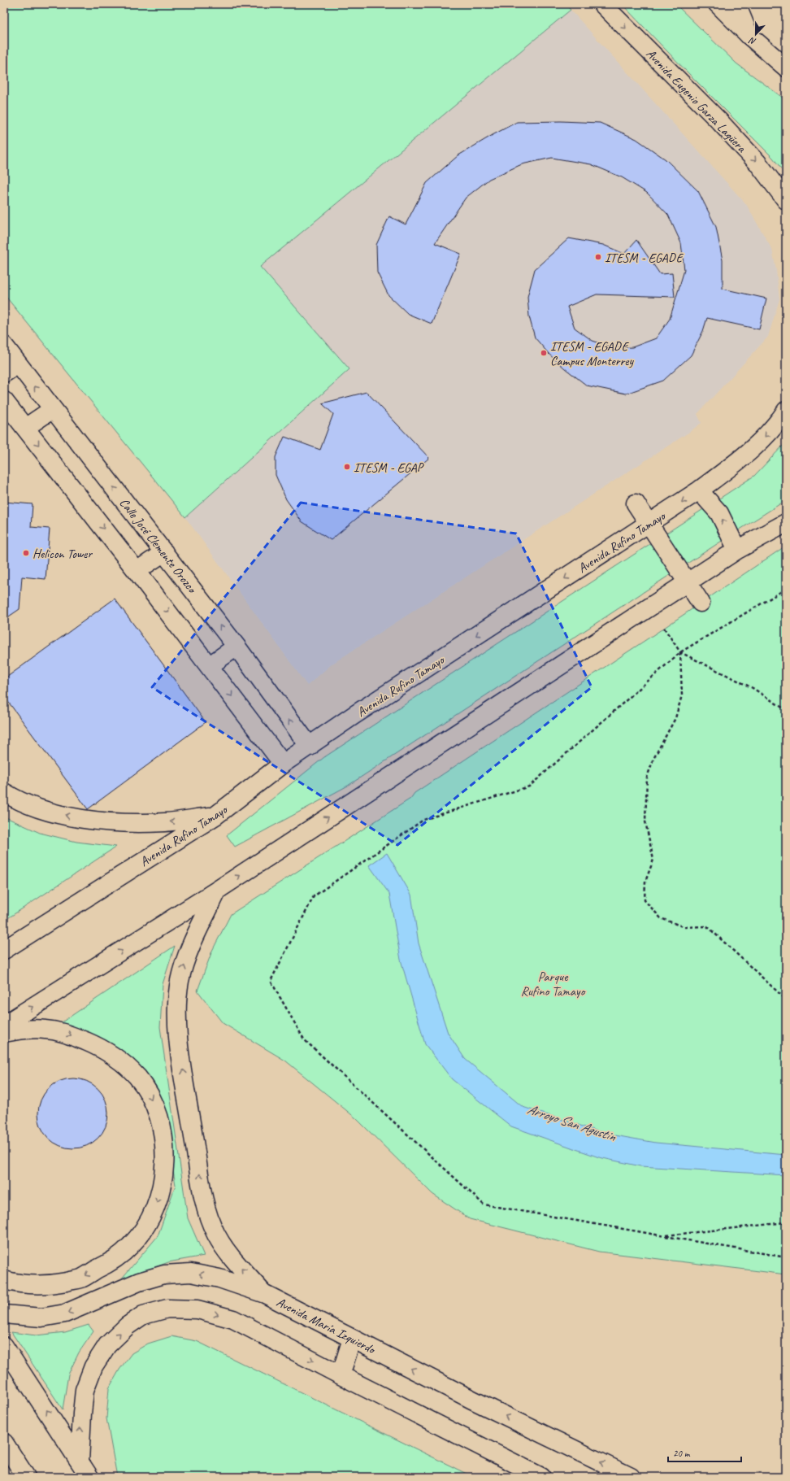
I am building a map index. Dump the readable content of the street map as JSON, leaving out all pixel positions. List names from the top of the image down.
{
  "streets": {
    "main road": [
      "Avenida Eugenio Garza Lagüera",
      "Avenida Rufino Tamayo",
      "Calle José Clemente Orozco",
      "Avenida María Izquierdo"
    ]
  },
  "crossings": [
    ["Avenida Rufino Tamayo", "Calle José Clemente Orozco"]
  ],
  "water": ["Arroyo San Agustin"],
  "parks": ["Parque Rufino Tamayo"],
  "places": [
    "ITESM - EGADE",
    "ITESM - EGADE Campus Monterrey",
    "ITESM - EGAP",
    "Helicon Tower"
  ],
  "scale_bar": "20 m",
  "north": "bottom"
}
